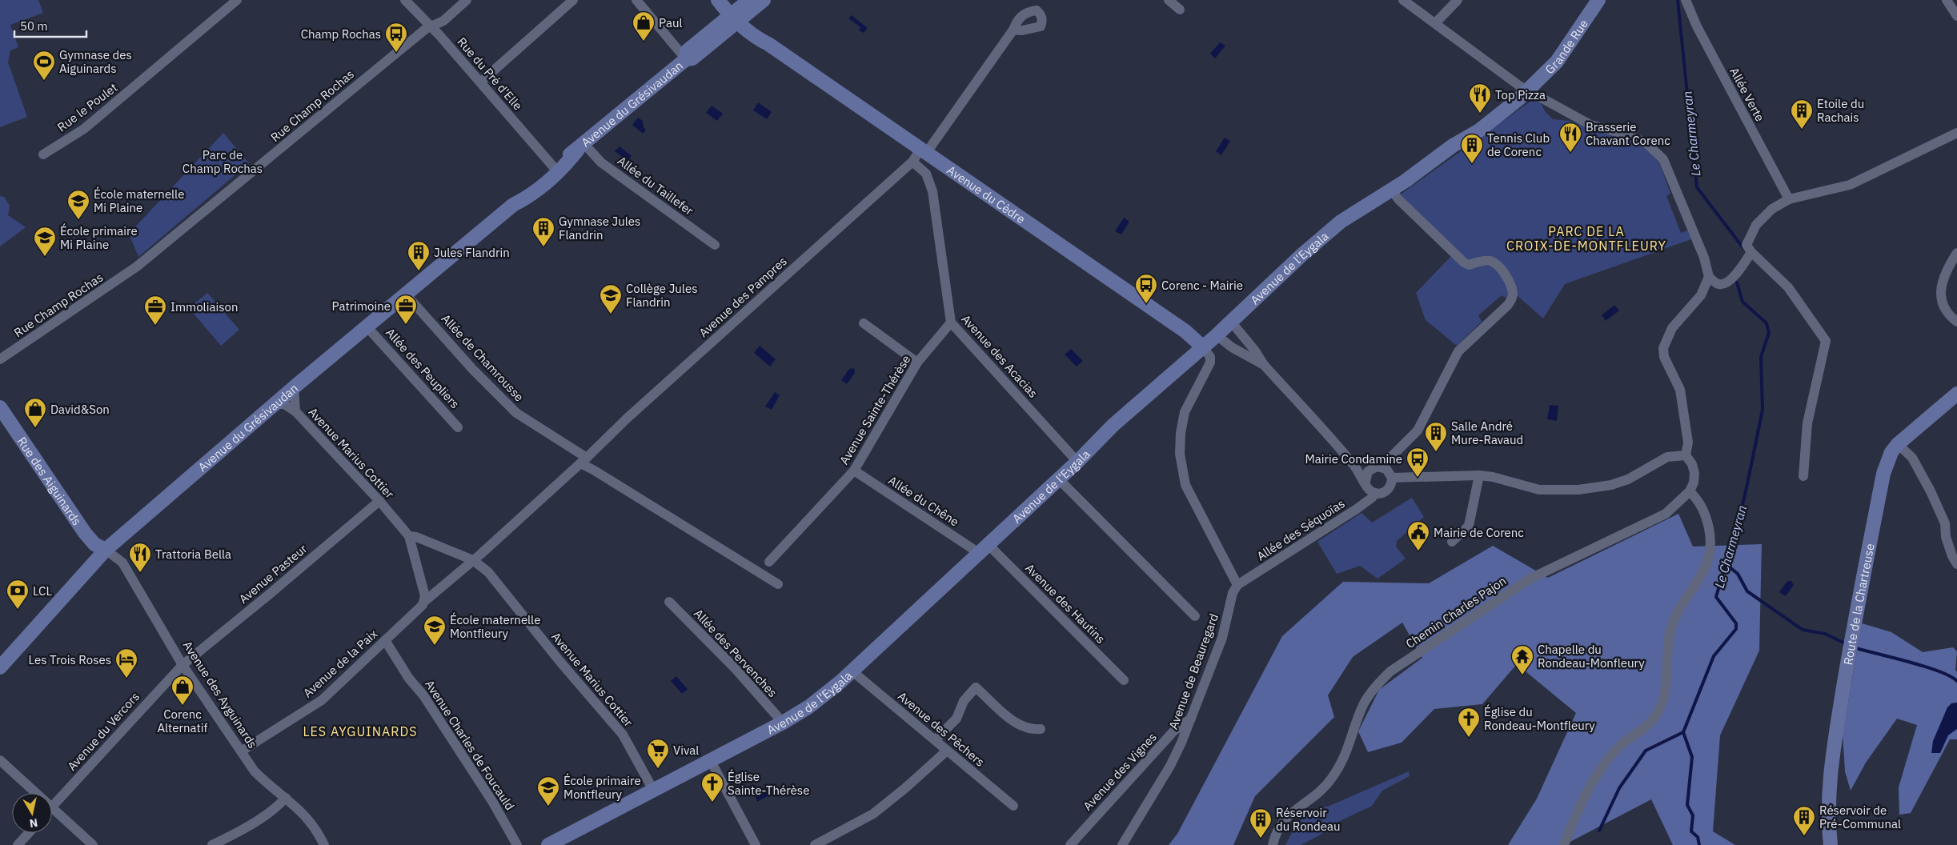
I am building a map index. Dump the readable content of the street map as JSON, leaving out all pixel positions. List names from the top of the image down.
{
  "streets": {
    "street": [
      "Grande Rue",
      "Rue du Pré d'Elle",
      "Allée Verte",
      "Avenue du Grésivaudan",
      "Rue Champ Rochas",
      "Rue le Poulet",
      "Allée du Taillefer",
      "Avenue du Cèdre",
      "Avenue de l'Eygala",
      "Avenue des Pampres",
      "Avenue des Acacias",
      "Allée de Chamrousse",
      "Allée des Peupliers",
      "Avenue Sainte-Thérèse",
      "Avenue Marius Cottier",
      "Rue des Aiguinards",
      "Allée du Chêne",
      "Allée des Séquoïas",
      "Avenue Pasteur",
      "Avenue des Hautins",
      "Route de la Chartreuse",
      "Chemin Charles Pajon",
      "Allée des Pervenches",
      "Avenue de la Paix",
      "Avenue de Beauregard",
      "Avenue des Ayguinards",
      "Avenue des Pêchers",
      "Avenue du Vercors",
      "Avenue Charles de Foucauld",
      "Avenue des Vignes"
    ]
  },
  "crossings": [
    ["Grande Rue", "Avenue de l'Eygala"],
    ["Rue du Pré d'Elle", "Avenue du Grésivaudan"],
    ["Rue du Pré d'Elle", "Rue Champ Rochas"],
    ["Avenue du Grésivaudan", "Allée du Taillefer"],
    ["Avenue du Grésivaudan", "Avenue du Cèdre"],
    ["Avenue du Grésivaudan", "Allée de Chamrousse"],
    ["Avenue du Grésivaudan", "Allée des Peupliers"],
    ["Avenue du Grésivaudan", "Avenue Marius Cottier"],
    ["Avenue du Grésivaudan", "Rue des Aiguinards"],
    ["Avenue du Grésivaudan", "Avenue des Ayguinards"],
    ["Avenue du Cèdre", "Avenue de l'Eygala"],
    ["Avenue du Cèdre", "Avenue des Pampres"],
    ["Avenue de l'Eygala", "Avenue des Acacias"],
    ["Avenue de l'Eygala", "Avenue Marius Cottier"],
    ["Avenue de l'Eygala", "Allée du Chêne"],
    ["Avenue de l'Eygala", "Avenue des Hautins"],
    ["Avenue de l'Eygala", "Allée des Pervenches"],
    ["Avenue de l'Eygala", "Avenue des Pêchers"],
    ["Avenue des Pampres", "Avenue des Acacias"],
    ["Avenue des Pampres", "Allée de Chamrousse"],
    ["Avenue des Pampres", "Avenue Marius Cottier"],
    ["Avenue des Pampres", "Avenue de la Paix"],
    ["Avenue des Acacias", "Avenue Sainte-Thérèse"],
    ["Avenue Sainte-Thérèse", "Allée du Chêne"],
    ["Avenue Marius Cottier", "Avenue Pasteur"],
    ["Avenue Marius Cottier", "Avenue de la Paix"],
    ["Rue des Aiguinards", "Avenue des Ayguinards"],
    ["Allée du Chêne", "Avenue des Hautins"],
    ["Allée des Séquoïas", "Avenue de Beauregard"],
    ["Avenue Pasteur", "Avenue des Ayguinards"],
    ["Avenue Pasteur", "Avenue du Vercors"],
    ["Avenue de la Paix", "Avenue des Ayguinards"],
    ["Avenue de la Paix", "Avenue Charles de Foucauld"],
    ["Avenue de Beauregard", "Avenue des Vignes"],
    ["Avenue des Ayguinards", "Avenue du Vercors"]
  ],
  "districts": ["PARC DE LA CROIX-DE-MONTFLEURY", "LES AYGUINARDS"],
  "water": ["Le Charmeyran"],
  "parks": ["Parc de Champ Rochas"],
  "places": {
    "shop": ["Paul", "David&Son", "Corenc Alternatif"],
    "bus stop": ["Champ Rochas", "Corenc - Mairie", "Mairie Condamine"],
    "sports": ["Gymnase des Aiguinards"],
    "restaurant": ["Top Pizza", "Brasserie Chavant Corenc", "Trattoria Bella"],
    "building": [
      "Etoile du Rachais",
      "Tennis Club de Corenc",
      "Gymnase Jules Flandrin",
      "Jules Flandrin",
      "Salle André Mure-Ravaud",
      "Réservoir de Pré-Communal",
      "Réservoir du Rondeau"
    ],
    "school or university": [
      "École maternelle Mi Plaine",
      "École primaire Mi Plaine",
      "Collège Jules Flandrin",
      "École maternelle Montfleury",
      "École primaire Montfleury"
    ],
    "office": ["Patrimoine", "Immoliaison"],
    "public building": ["Mairie de Corenc"],
    "bank": ["LCL"],
    "temple": ["Chapelle du Rondeau-Monfleury"],
    "hotel": ["Les Trois Roses"],
    "church": ["Église du Rondeau-Montfleury", "Église Sainte-Thérèse"],
    "supermarket": ["Vival"]
  },
  "scale_bar": "50 m",
  "north": "bottom"
}
